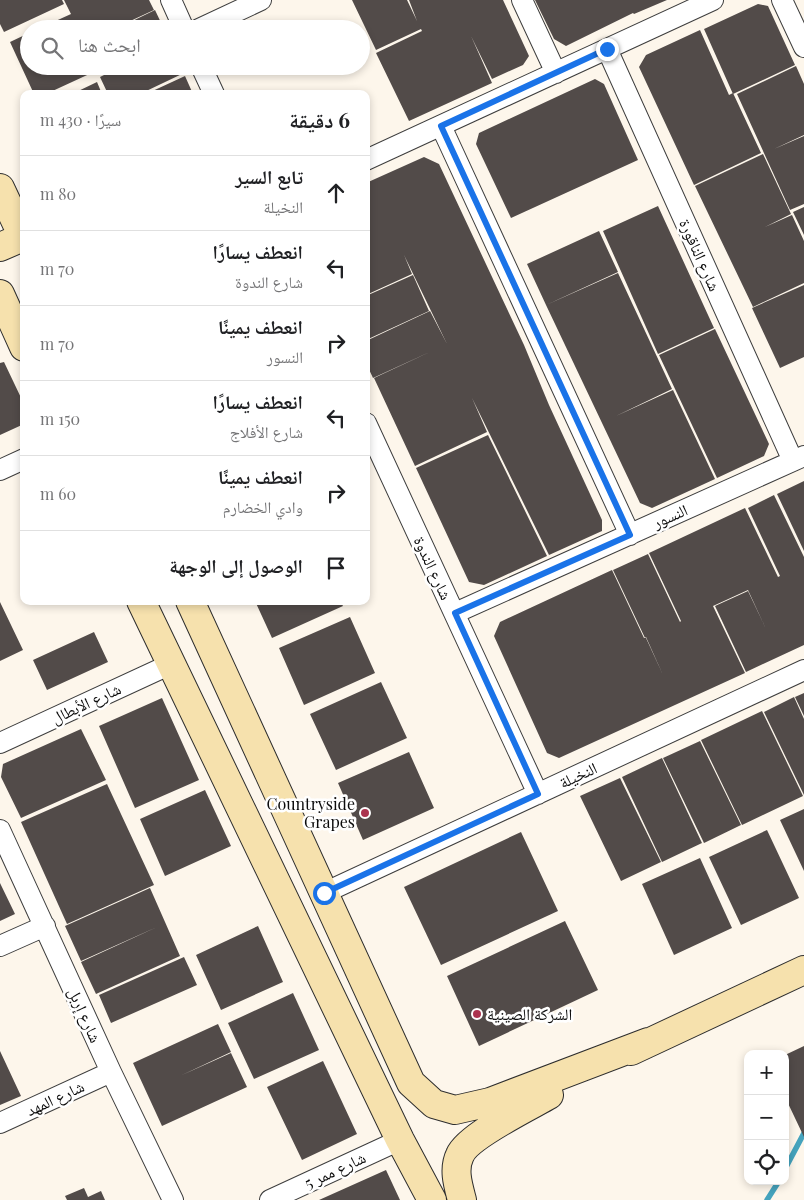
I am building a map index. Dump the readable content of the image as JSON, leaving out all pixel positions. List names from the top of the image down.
{
  "streets": {
    "street": [
      "شارع الناقورة",
      "النسور",
      "شارع الندوة",
      "شارع الأبطال",
      "النخيلة",
      "شارع إربل",
      "شارع المهد",
      "شارع ممر 5"
    ]
  },
  "crossings": [
    ["شارع الناقورة", "النسور"],
    ["النسور", "شارع الندوة"],
    ["شارع الندوة", "النخيلة"],
    ["شارع إربل", "شارع المهد"]
  ],
  "places": ["Countryside Grapes", "الشركة الصينية"],
  "page": {
    "search": "ابحث هنا",
    "heading": ["6 دقيقة", "سيرًا · 430 m"],
    "list": [
      ["تابع السير", "النخيلة", "80 m"],
      ["انعطف يسارًا", "شارع الندوة", "70 m"],
      ["انعطف يمينًا", "النسور", "70 m"],
      ["انعطف يسارًا", "شارع الأفلاج", "150 m"],
      ["انعطف يمينًا", "وادي الخضارم", "60 m"],
      "الوصول إلى الوجهة"
    ],
    "map_buttons": ["+", "−"]
  }
}
